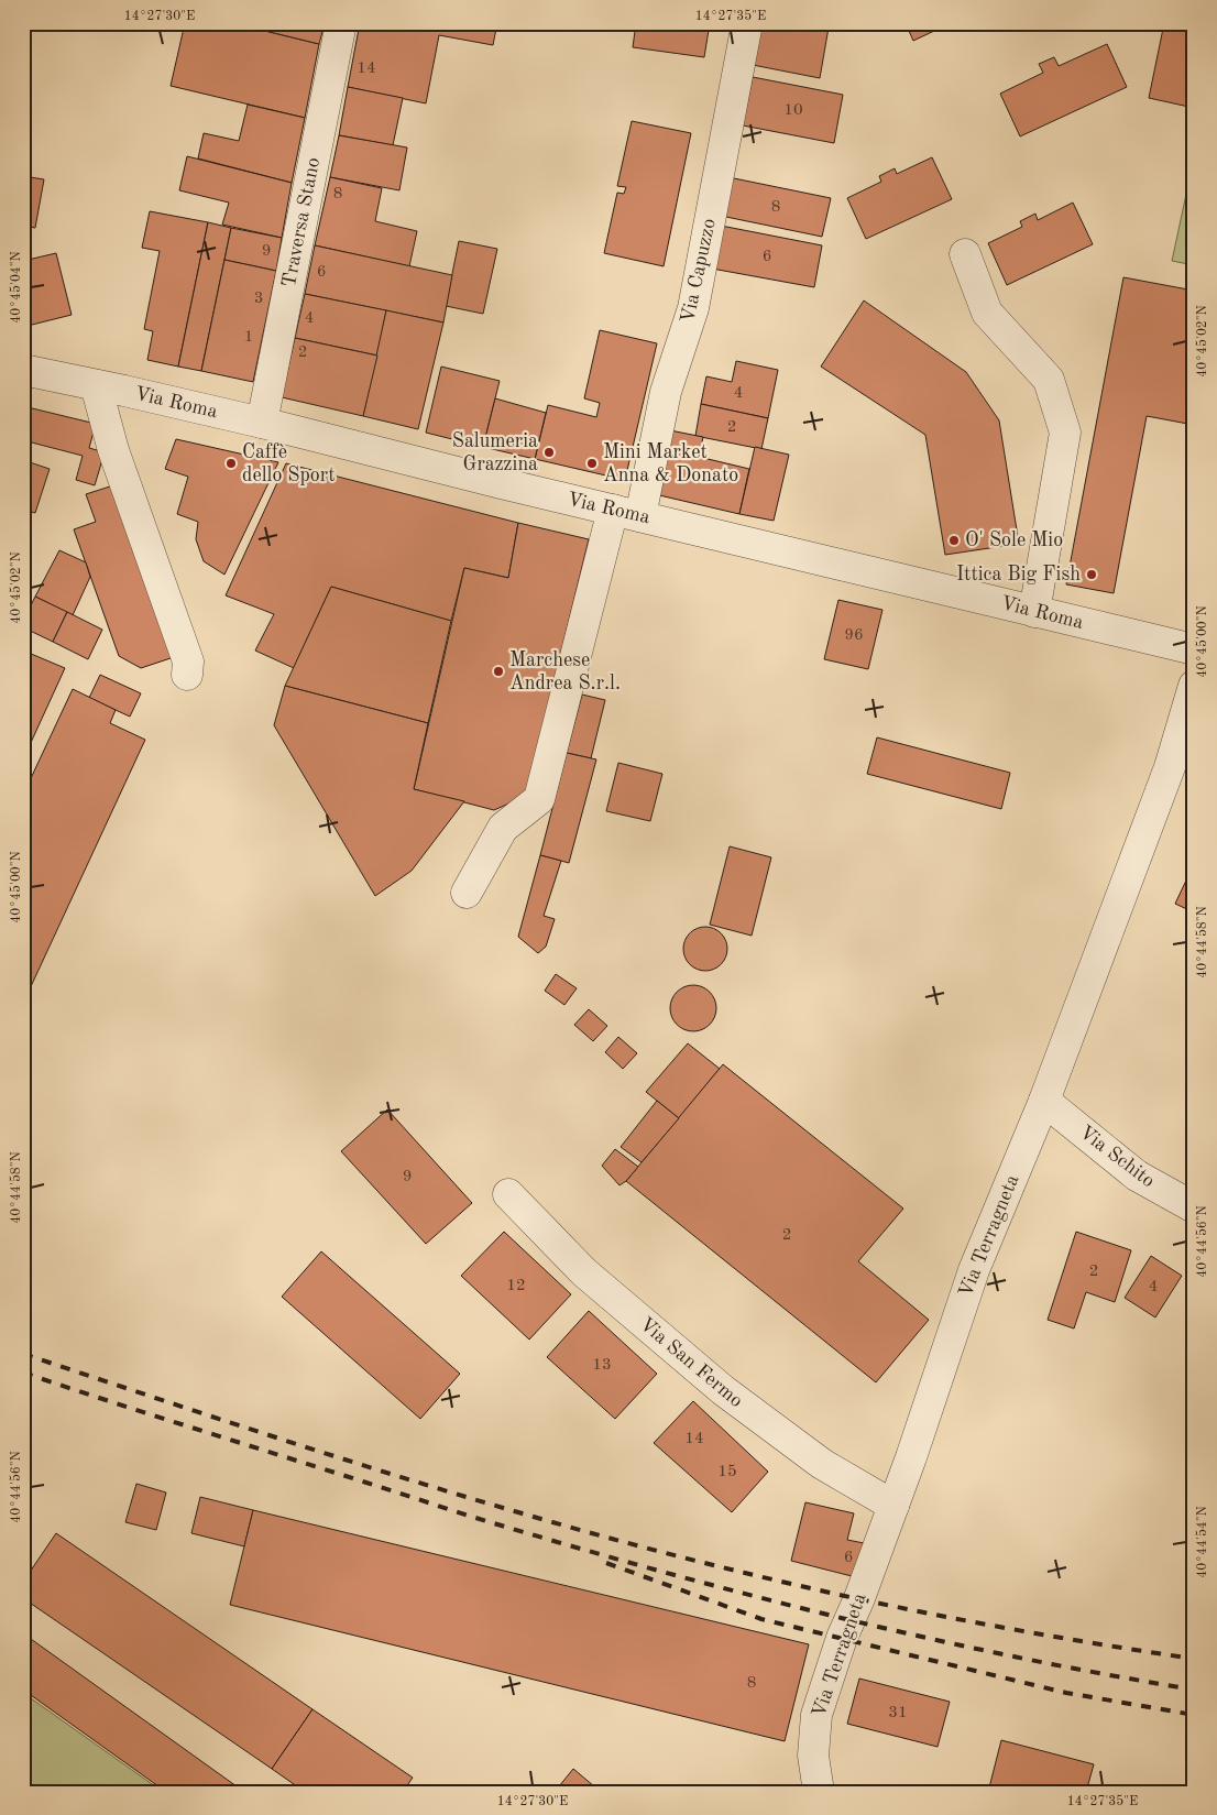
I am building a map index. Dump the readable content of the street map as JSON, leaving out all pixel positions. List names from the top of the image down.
{
  "streets": {
    "street": [
      "Traversa Stano",
      "Via Capuzzo",
      "Via Roma",
      "Via Schito",
      "Via Terragneta",
      "Via San Fermo"
    ]
  },
  "crossings": [
    ["Traversa Stano", "Via Roma"],
    ["Via Capuzzo", "Via Roma"],
    ["Via Schito", "Via Terragneta"],
    ["Via Terragneta", "Via San Fermo"]
  ],
  "places": [
    "Salumeria Grazzina",
    "Caffè dello Sport",
    "Mini Market Anna & Donato",
    "O' Sole Mio",
    "Ittica Big Fish",
    "Marchese Andrea S.r.l."
  ],
  "house_numbers": [
    "14",
    "10",
    "8",
    "8",
    "9",
    "6",
    "6",
    "3",
    "4",
    "1",
    "2",
    "4",
    "2",
    "96",
    "9",
    "2",
    "2",
    "12",
    "4",
    "13",
    "14",
    "15",
    "6",
    "8",
    "31"
  ],
  "coordinates": [
    "14°27'30\"E",
    "14°27'35\"E",
    "40°45'04\"N",
    "40°45'02\"N",
    "40°45'00\"N",
    "40°44'58\"N",
    "40°44'56\"N",
    "40°44'54\"N"
  ]
}
